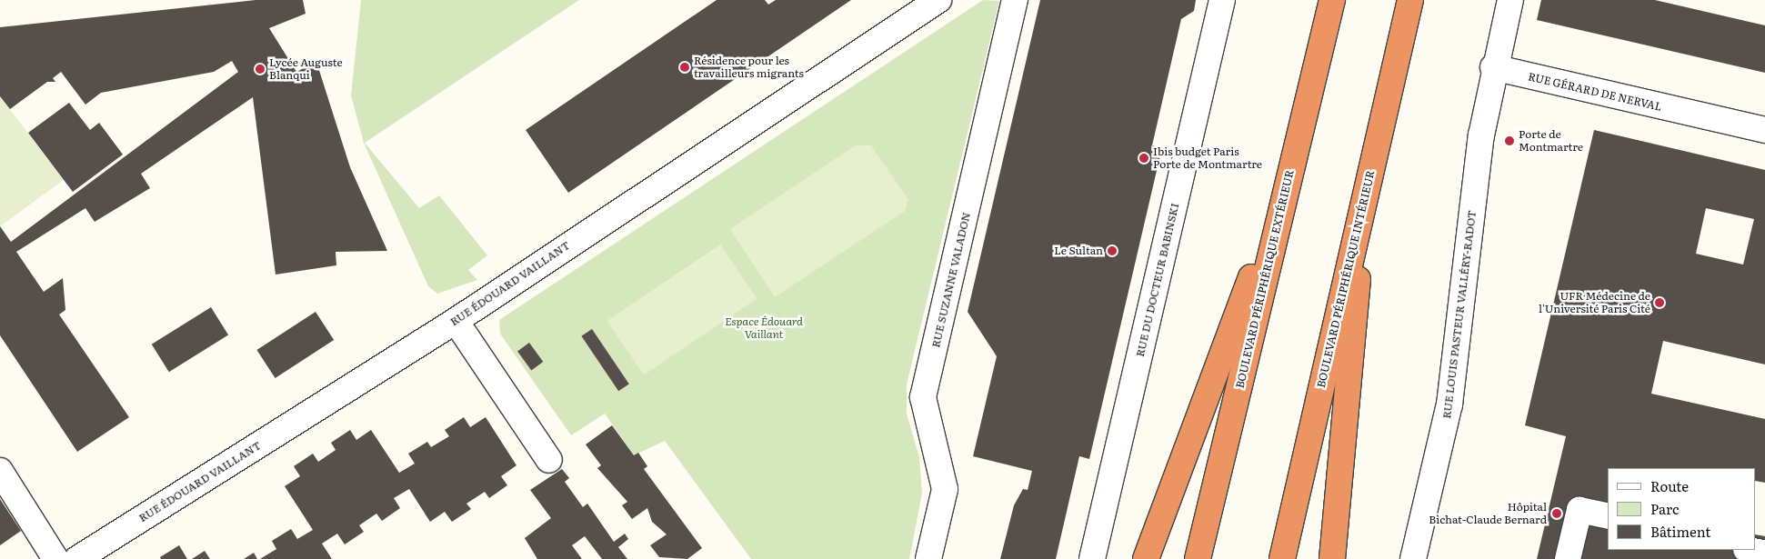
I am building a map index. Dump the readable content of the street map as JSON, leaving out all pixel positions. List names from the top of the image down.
{
  "streets": {
    "highway": ["BOULEVARD PÉRIPHÉRIQUE EXTÉRIEUR", "BOULEVARD PÉRIPHÉRIQUE INTÉRIEUR"],
    "street": [
      "RUE GÉRARD DE NERVAL",
      "RUE SUZANNE VALADON",
      "RUE DU DOCTEUR BABINSKI",
      "RUE ÉDOUARD VAILLANT",
      "RUE LOUIS PASTEUR VALLÉRY-RADOT"
    ]
  },
  "crossings": [
    ["RUE GÉRARD DE NERVAL", "RUE LOUIS PASTEUR VALLÉRY-RADOT"]
  ],
  "parks": ["Espace Édouard Vaillant"],
  "places": [
    "Résidence pour les travailleurs migrants",
    "Lycée Auguste Blanqui",
    "Porte de Montmartre",
    "Ibis budget Paris Porte de Montmartre",
    "Le Sultan",
    "UFR Médecine de l'Université Paris Cité",
    "Hôpital Bichat-Claude Bernard"
  ],
  "legend": ["Route", "Parc", "Bâtiment"]
}
